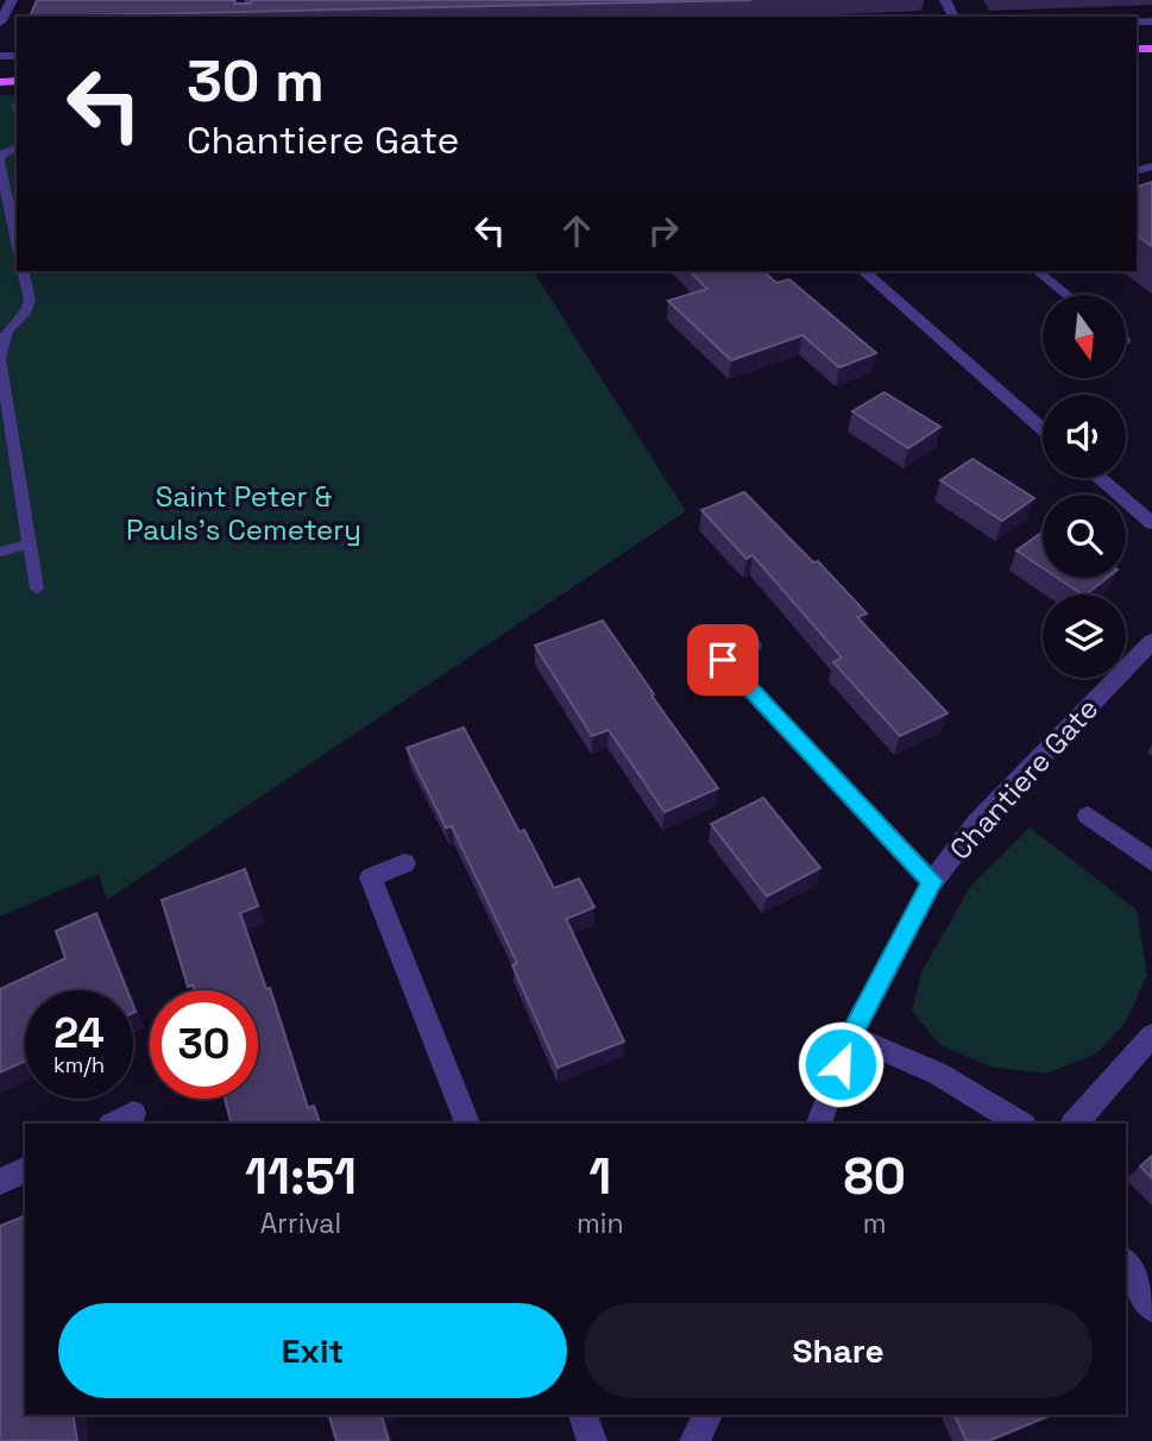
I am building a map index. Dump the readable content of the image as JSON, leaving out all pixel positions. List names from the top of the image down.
{
  "streets": {
    "street": ["Chantiere Gate"]
  },
  "parks": ["Saint Peter & Pauls's Cemetery"],
  "north": "bottom",
  "page": {
    "turn": ["30 m", "Chantiere Gate"],
    "speed": "24 km/h",
    "limit": "30",
    "eta": [
      "11:51",
      "Arrival",
      "1",
      "min",
      "80",
      "m"
    ],
    "buttons": ["Exit", "Share"]
  }
}
